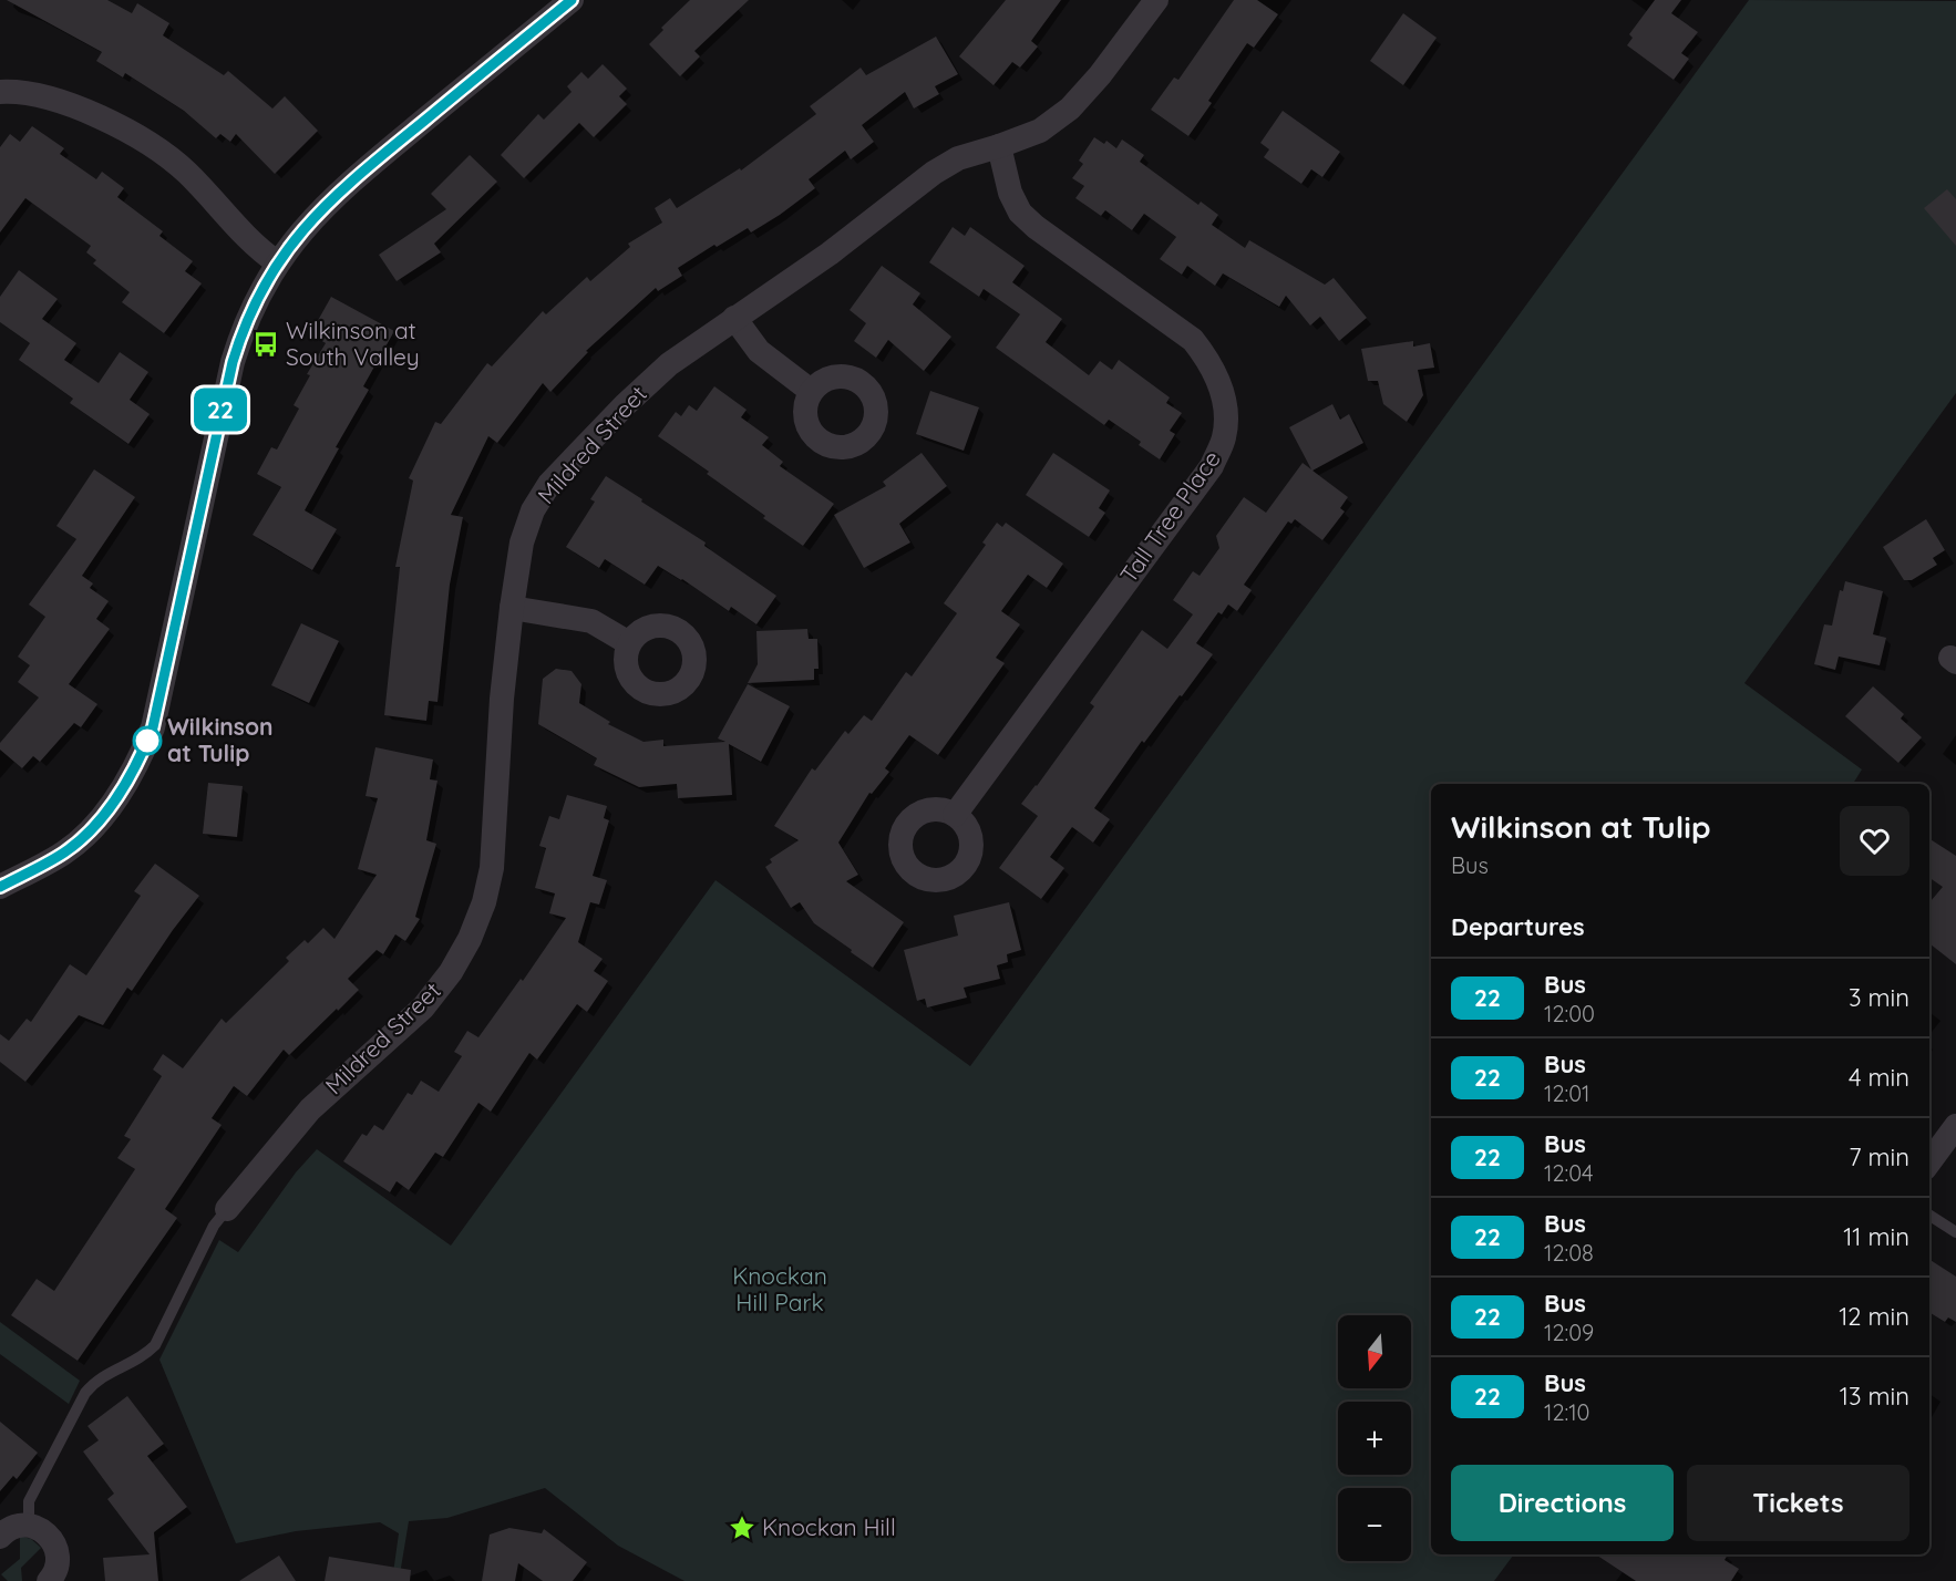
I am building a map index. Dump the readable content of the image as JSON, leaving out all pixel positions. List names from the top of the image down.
{
  "streets": {
    "street": ["Mildred Street", "Tall Tree Place"]
  },
  "crossings": [
    ["Mildred Street", "Tall Tree Place"]
  ],
  "parks": ["Knockan Hill Park"],
  "places": {
    "bus stop": ["Wilkinson at South Valley"],
    "other": ["Wilkinson at Tulip"],
    "place": ["Knockan Hill"]
  },
  "lines": ["bus line 22"],
  "north": "bottom",
  "page": {
    "on_map": "22",
    "heading": [
      ["Wilkinson at Tulip", "Bus"],
      "Departures"
    ],
    "list": [
      {
        "mark": "22",
        "name": "Bus",
        "note": "12:00",
        "value": "3 min"
      },
      {
        "mark": "22",
        "name": "Bus",
        "note": "12:01",
        "value": "4 min"
      },
      {
        "mark": "22",
        "name": "Bus",
        "note": "12:04",
        "value": "7 min"
      },
      {
        "mark": "22",
        "name": "Bus",
        "note": "12:08",
        "value": "11 min"
      },
      {
        "mark": "22",
        "name": "Bus",
        "note": "12:09",
        "value": "12 min"
      },
      {
        "mark": "22",
        "name": "Bus",
        "note": "12:10",
        "value": "13 min"
      }
    ],
    "map_buttons": ["+", "−"],
    "buttons": ["Directions", "Tickets"]
  }
}
